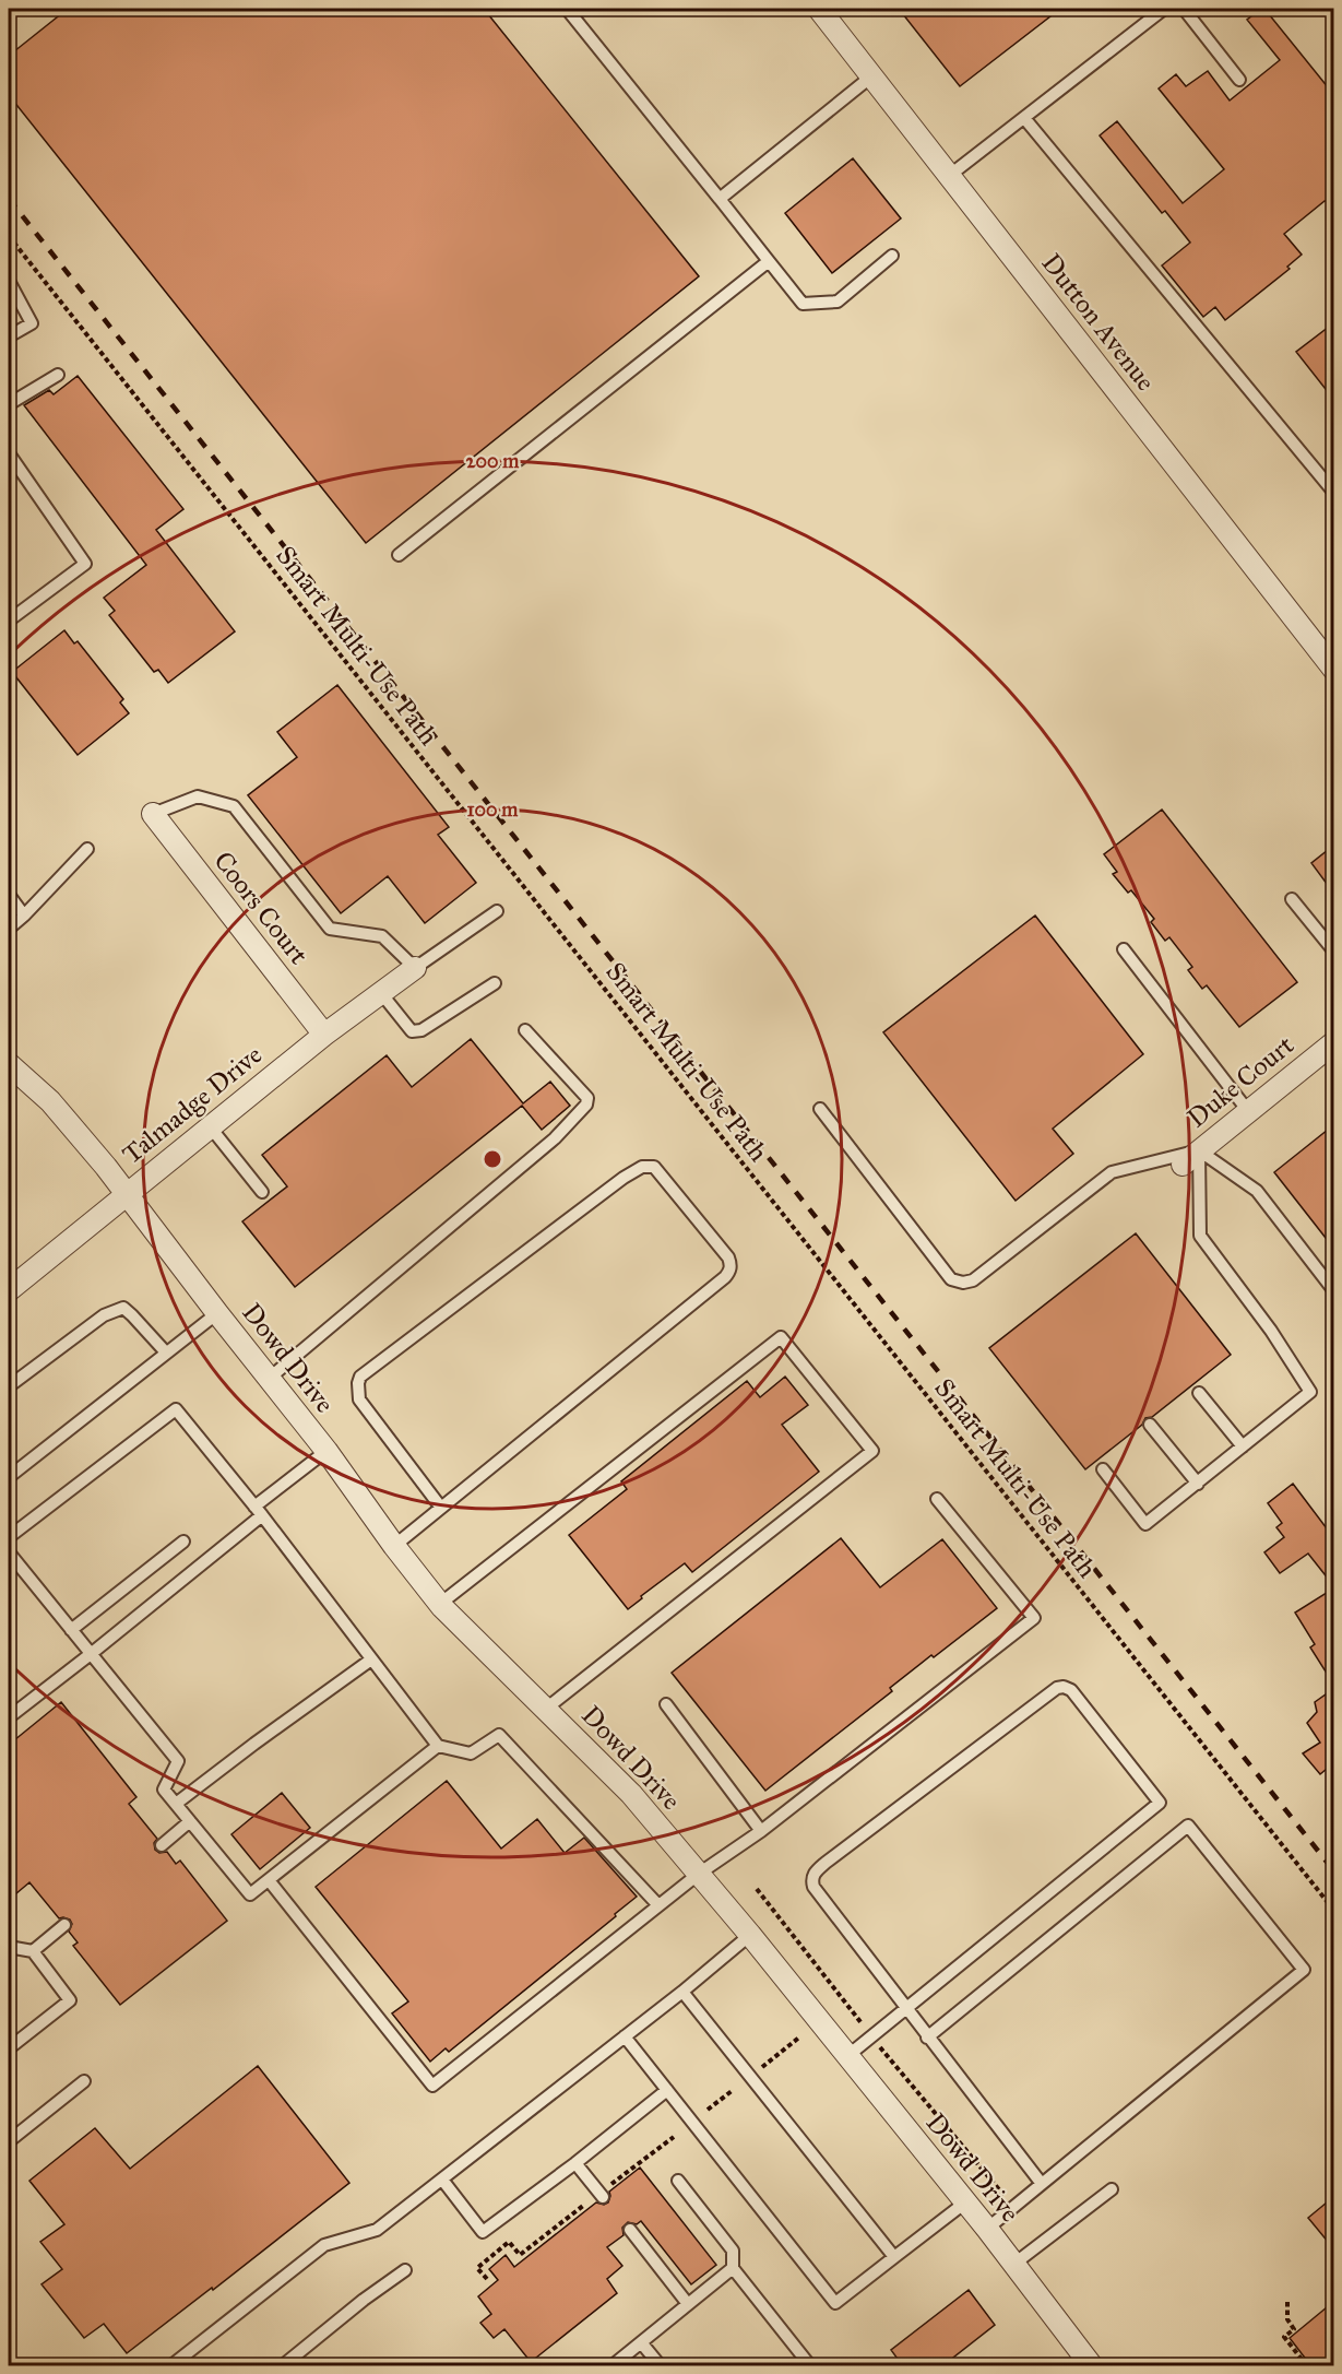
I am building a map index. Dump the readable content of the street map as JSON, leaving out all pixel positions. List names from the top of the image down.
{
  "streets": {
    "street": [
      "Dutton Avenue",
      "Coors Court",
      "Duke Court",
      "Talmadge Drive",
      "Dowd Drive"
    ],
    "path": ["Smart Multi-Use Path"]
  },
  "crossings": [
    ["Coors Court", "Talmadge Drive"],
    ["Talmadge Drive", "Dowd Drive"]
  ],
  "rings": ["200 m", "100 m"]
}
